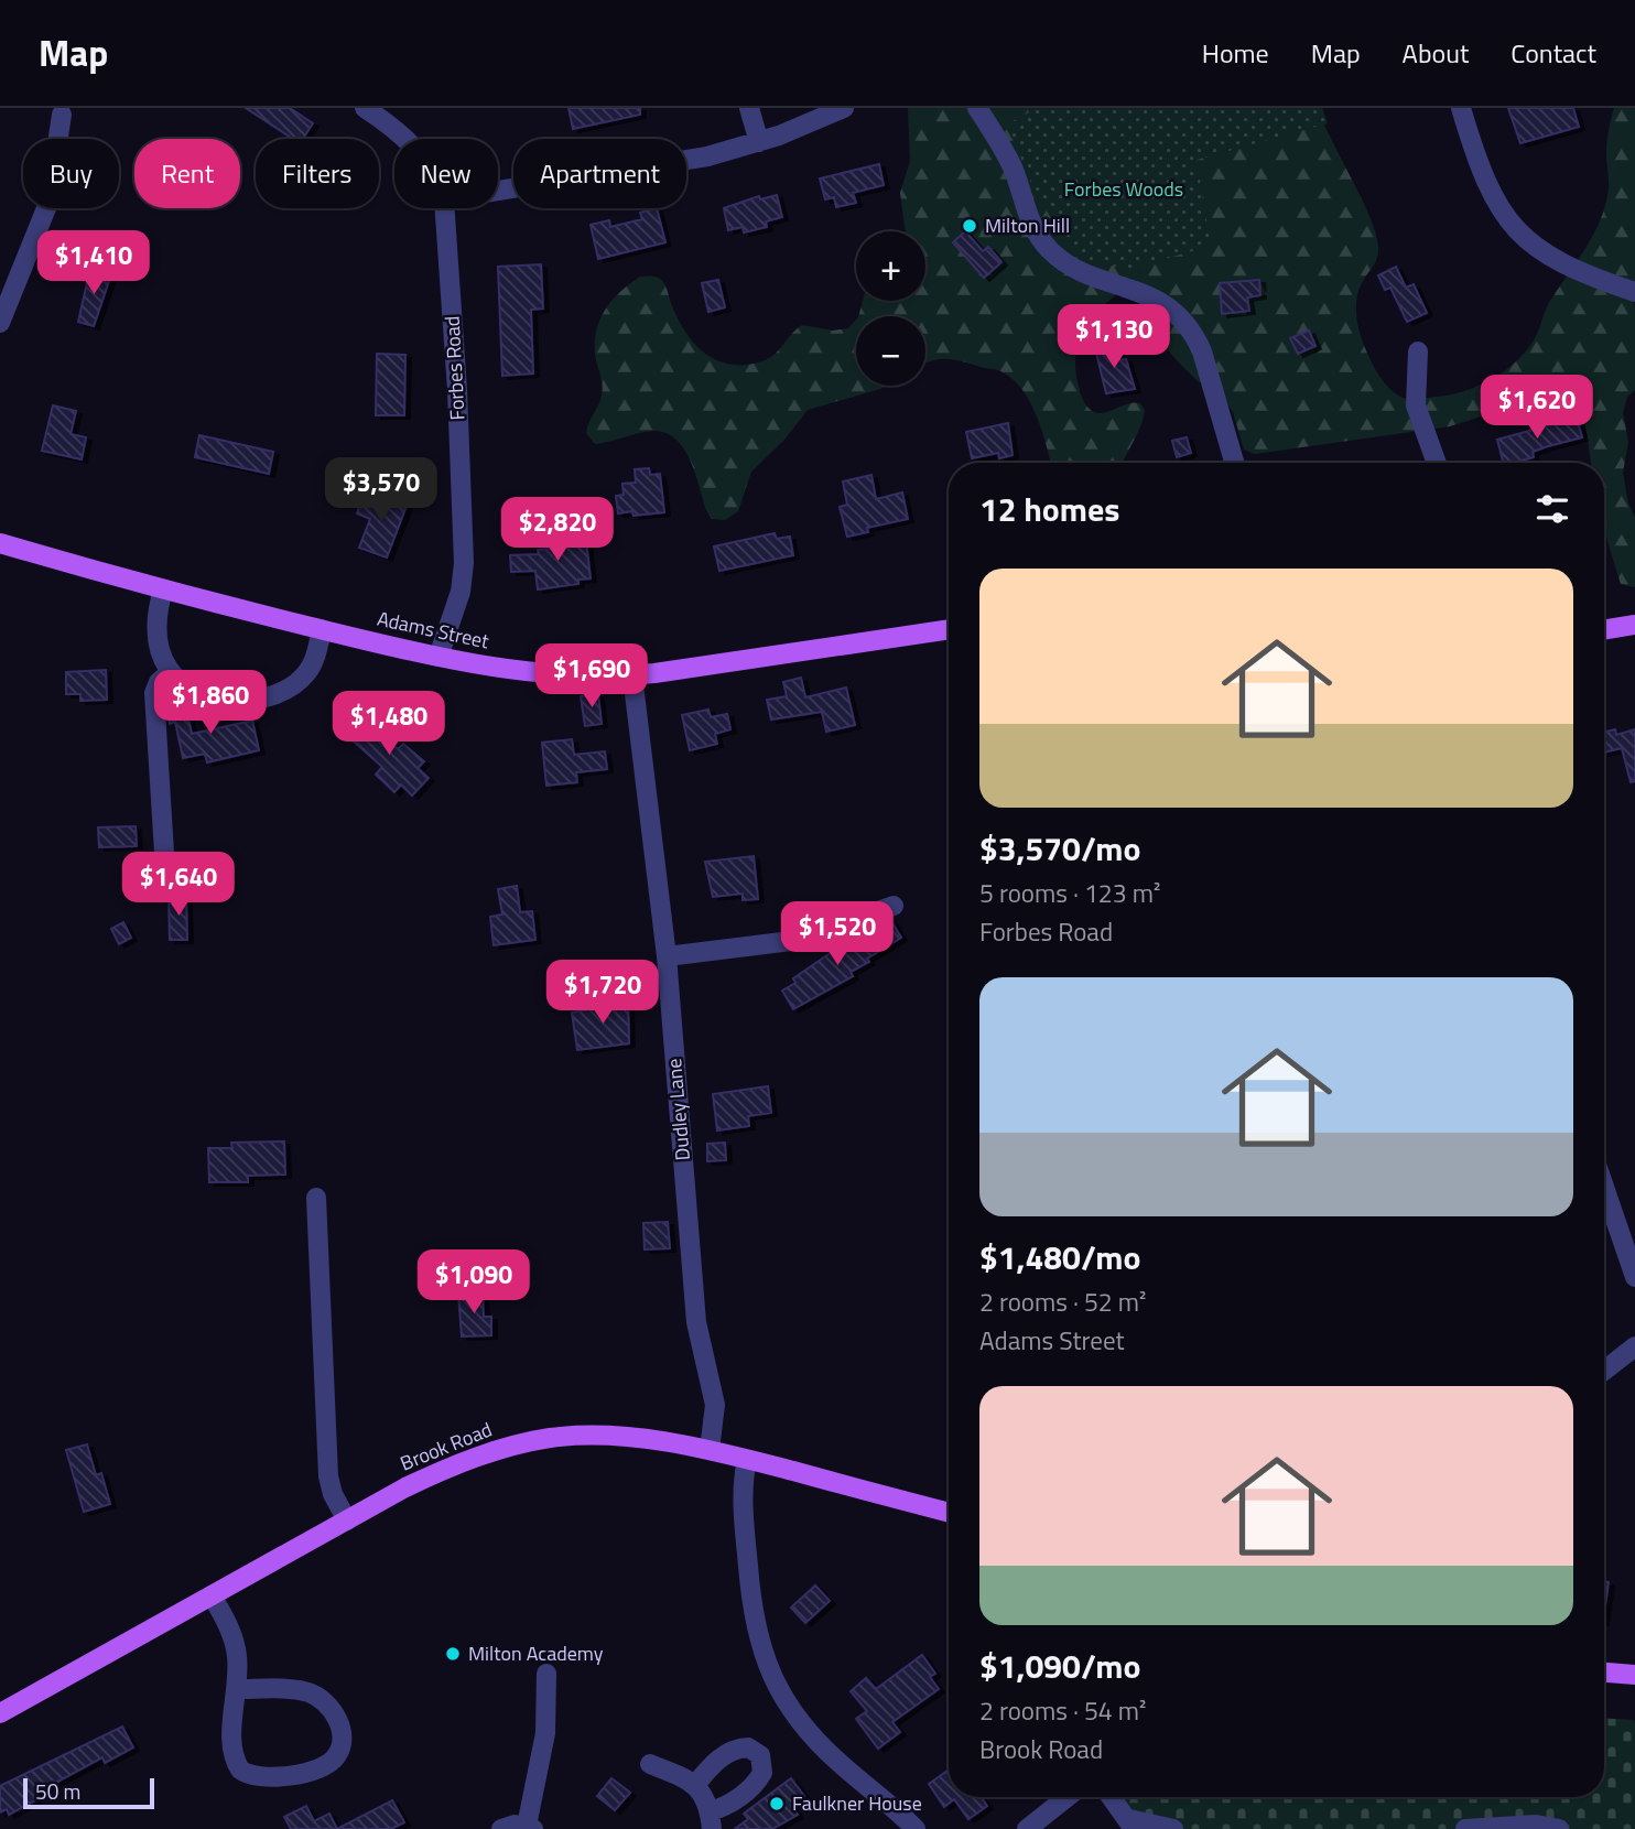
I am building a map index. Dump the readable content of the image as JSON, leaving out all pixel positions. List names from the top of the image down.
{
  "streets": {
    "main road": ["Adams Street", "Brook Road"],
    "street": ["Forbes Road", "Dudley Lane"]
  },
  "crossings": [
    ["Forbes Road", "Adams Street"],
    ["Adams Street", "Dudley Lane"],
    ["Dudley Lane", "Brook Road"]
  ],
  "parks": ["Forbes Woods"],
  "places": ["Milton Hill", "Milton Academy", "Faulkner House"],
  "scale_bar": "50 m",
  "page": {
    "header": "Map",
    "nav": [
      "Home",
      "Map",
      "About",
      "Contact"
    ],
    "chip": [
      "Buy",
      "Rent",
      "Filters",
      "New",
      "Apartment"
    ],
    "price": [
      "$1,410",
      "$1,130",
      "$1,620",
      "$3,570",
      "$2,820",
      "$1,690",
      "$1,860",
      "$1,480",
      "$1,640",
      "$1,520",
      "$1,720",
      "$1,090"
    ],
    "map_buttons": ["+", "−"],
    "heading": "12 homes",
    "list": [
      {
        "name": "$3,570/mo",
        "note": "5 rooms · 123 m² · Forbes Road"
      },
      {
        "name": "$1,480/mo",
        "note": "2 rooms · 52 m² · Adams Street"
      },
      {
        "name": "$1,090/mo",
        "note": "2 rooms · 54 m² · Brook Road"
      }
    ],
    "scale": "50 m"
  }
}
